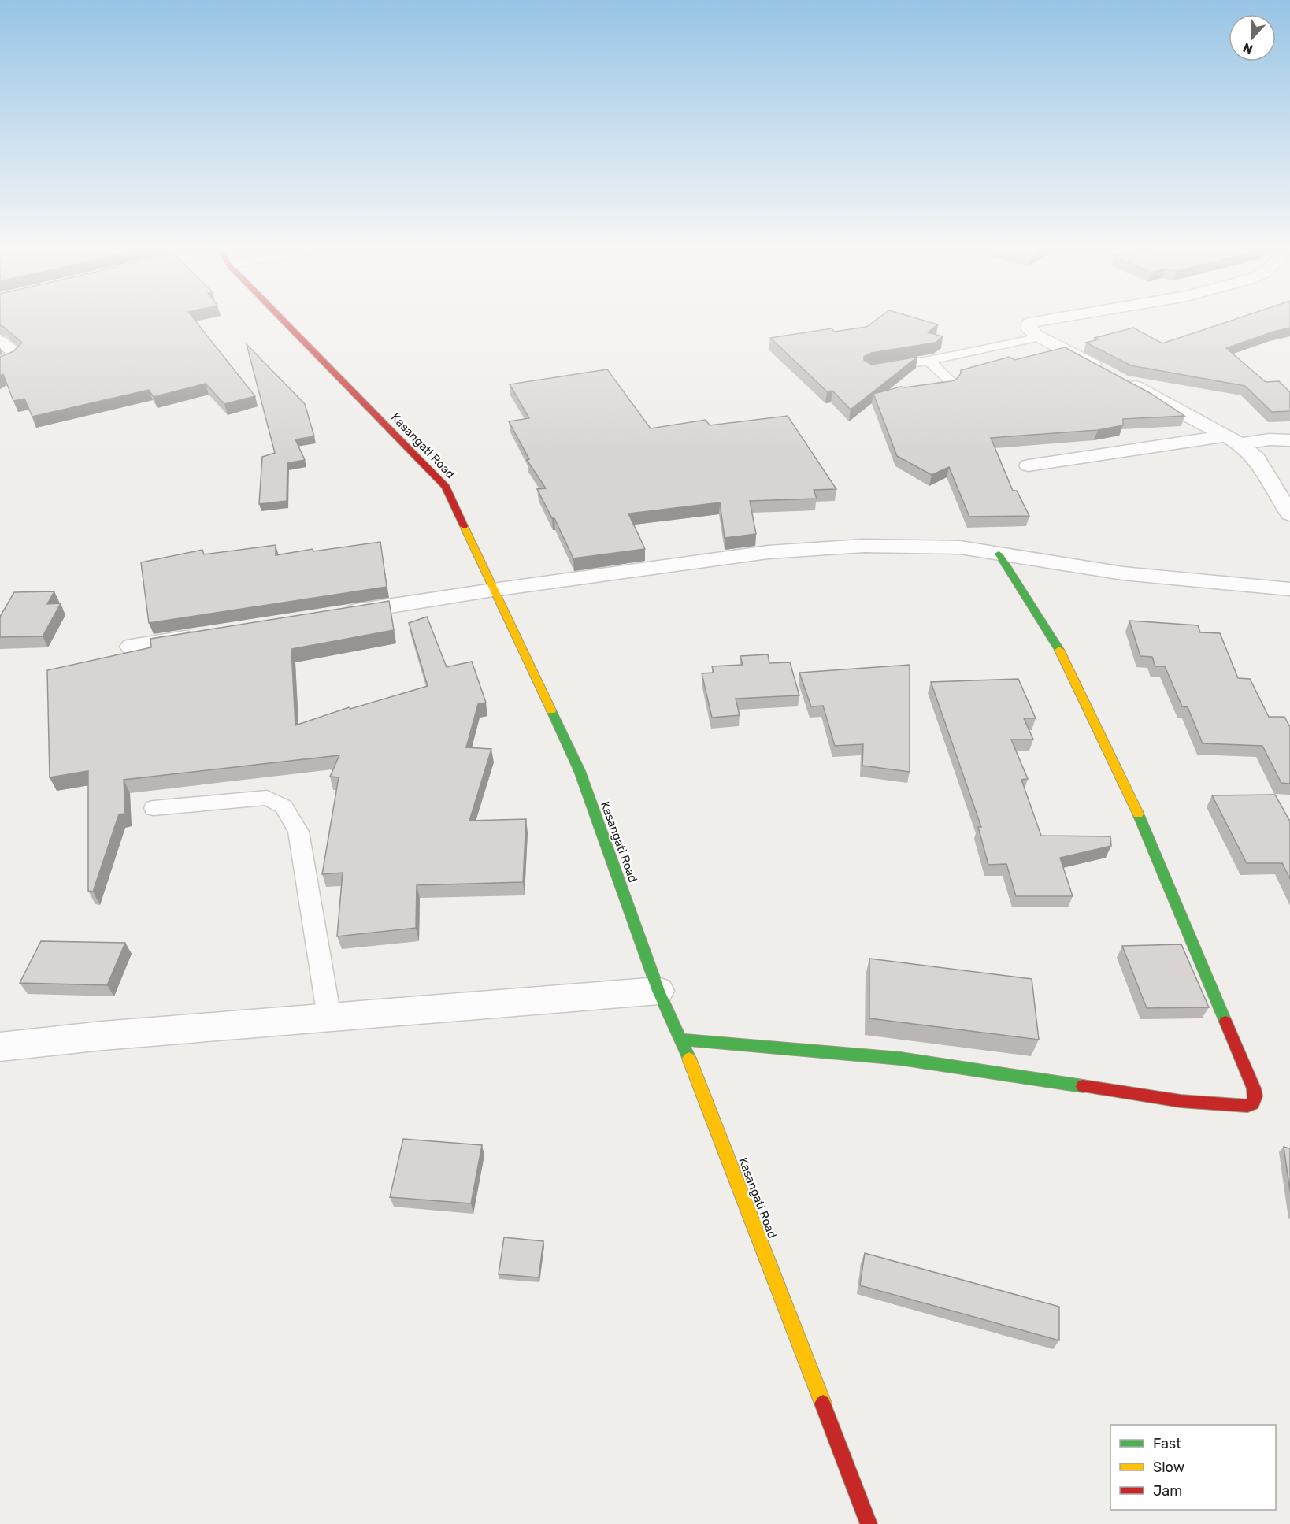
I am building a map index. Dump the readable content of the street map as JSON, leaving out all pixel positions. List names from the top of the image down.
{
  "streets": {
    "street": ["Kasangati Road"]
  },
  "legend": ["Fast", "Slow", "Jam"],
  "north": "bottom"
}
